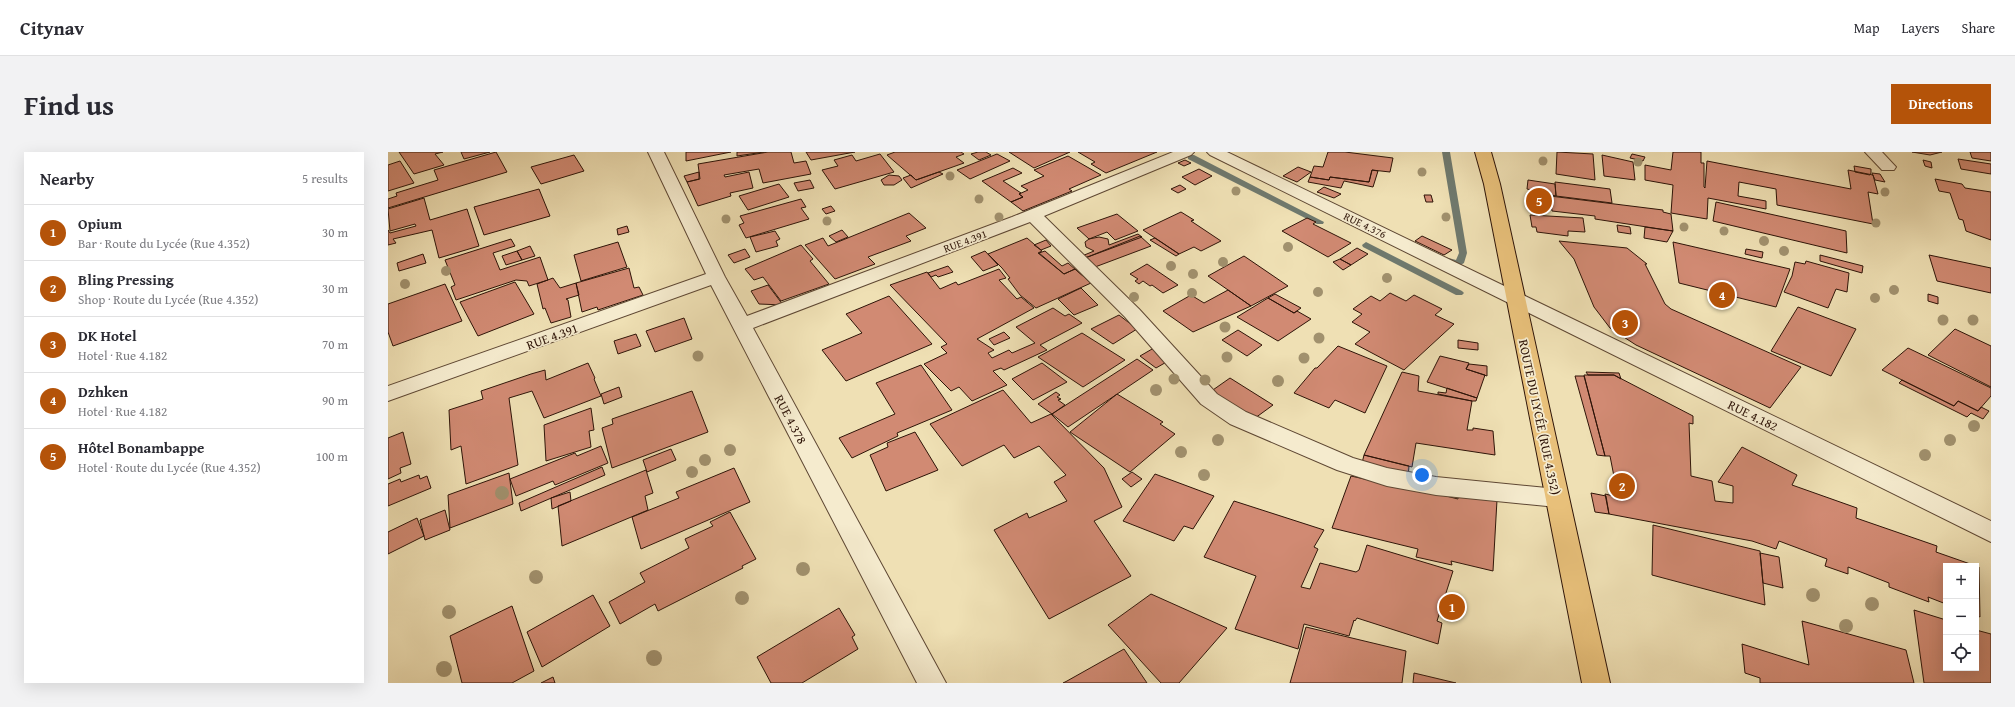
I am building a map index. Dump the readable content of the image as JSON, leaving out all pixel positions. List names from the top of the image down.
{
  "streets": {
    "main road": ["ROUTE DU LYCÉE (RUE 4.352)"],
    "street": [
      "RUE 4.376",
      "RUE 4.391",
      "RUE 4.182",
      "RUE 4.378"
    ]
  },
  "crossings": [
    ["RUE 4.376", "RUE 4.182"],
    ["RUE 4.376", "ROUTE DU LYCÉE (RUE 4.352)"],
    ["RUE 4.391", "RUE 4.378"],
    ["RUE 4.182", "ROUTE DU LYCÉE (RUE 4.352)"]
  ],
  "page": {
    "header": "Citynav",
    "nav": ["Map", "Layers", "Share"],
    "title": "Find us",
    "buttons": "Directions",
    "heading": ["Nearby", "5 results"],
    "pins": [
      "5",
      "4",
      "3",
      "2",
      "1"
    ],
    "list": [
      {
        "mark": "1",
        "name": "Opium",
        "note": "Bar · Route du Lycée (Rue 4.352)",
        "value": "30 m"
      },
      {
        "mark": "2",
        "name": "Bling Pressing",
        "note": "Shop · Route du Lycée (Rue 4.352)",
        "value": "30 m"
      },
      {
        "mark": "3",
        "name": "DK Hotel",
        "note": "Hotel · Rue 4.182",
        "value": "70 m"
      },
      {
        "mark": "4",
        "name": "Dzhken",
        "note": "Hotel · Rue 4.182",
        "value": "90 m"
      },
      {
        "mark": "5",
        "name": "Hôtel Bonambappe",
        "note": "Hotel · Route du Lycée (Rue 4.352)",
        "value": "100 m"
      }
    ],
    "map_buttons": ["+", "−"]
  }
}
